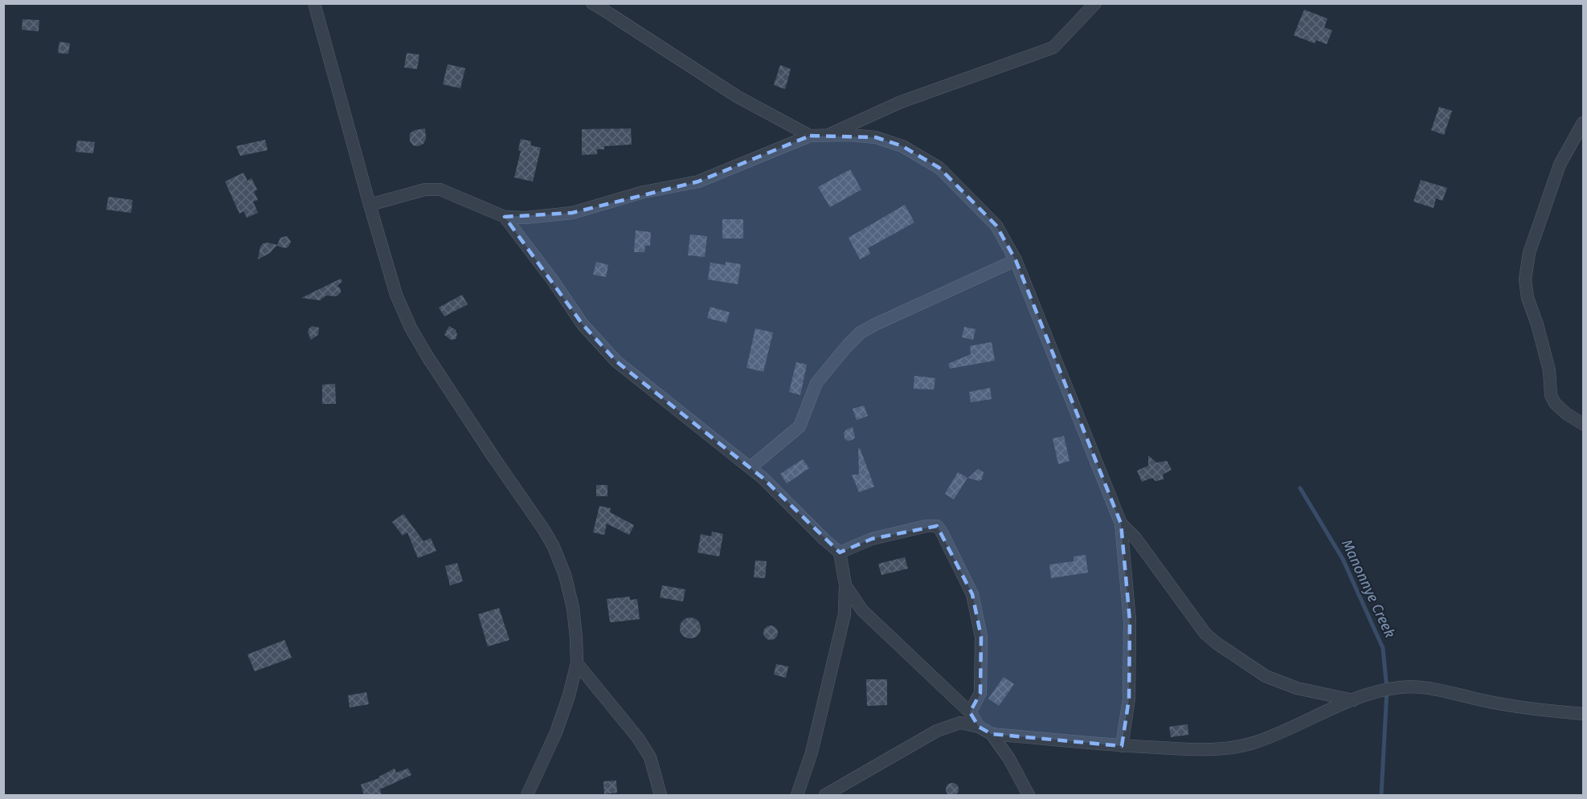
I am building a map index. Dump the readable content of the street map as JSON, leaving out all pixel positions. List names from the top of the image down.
{
  "water": ["Manonnye Creek"]
}
